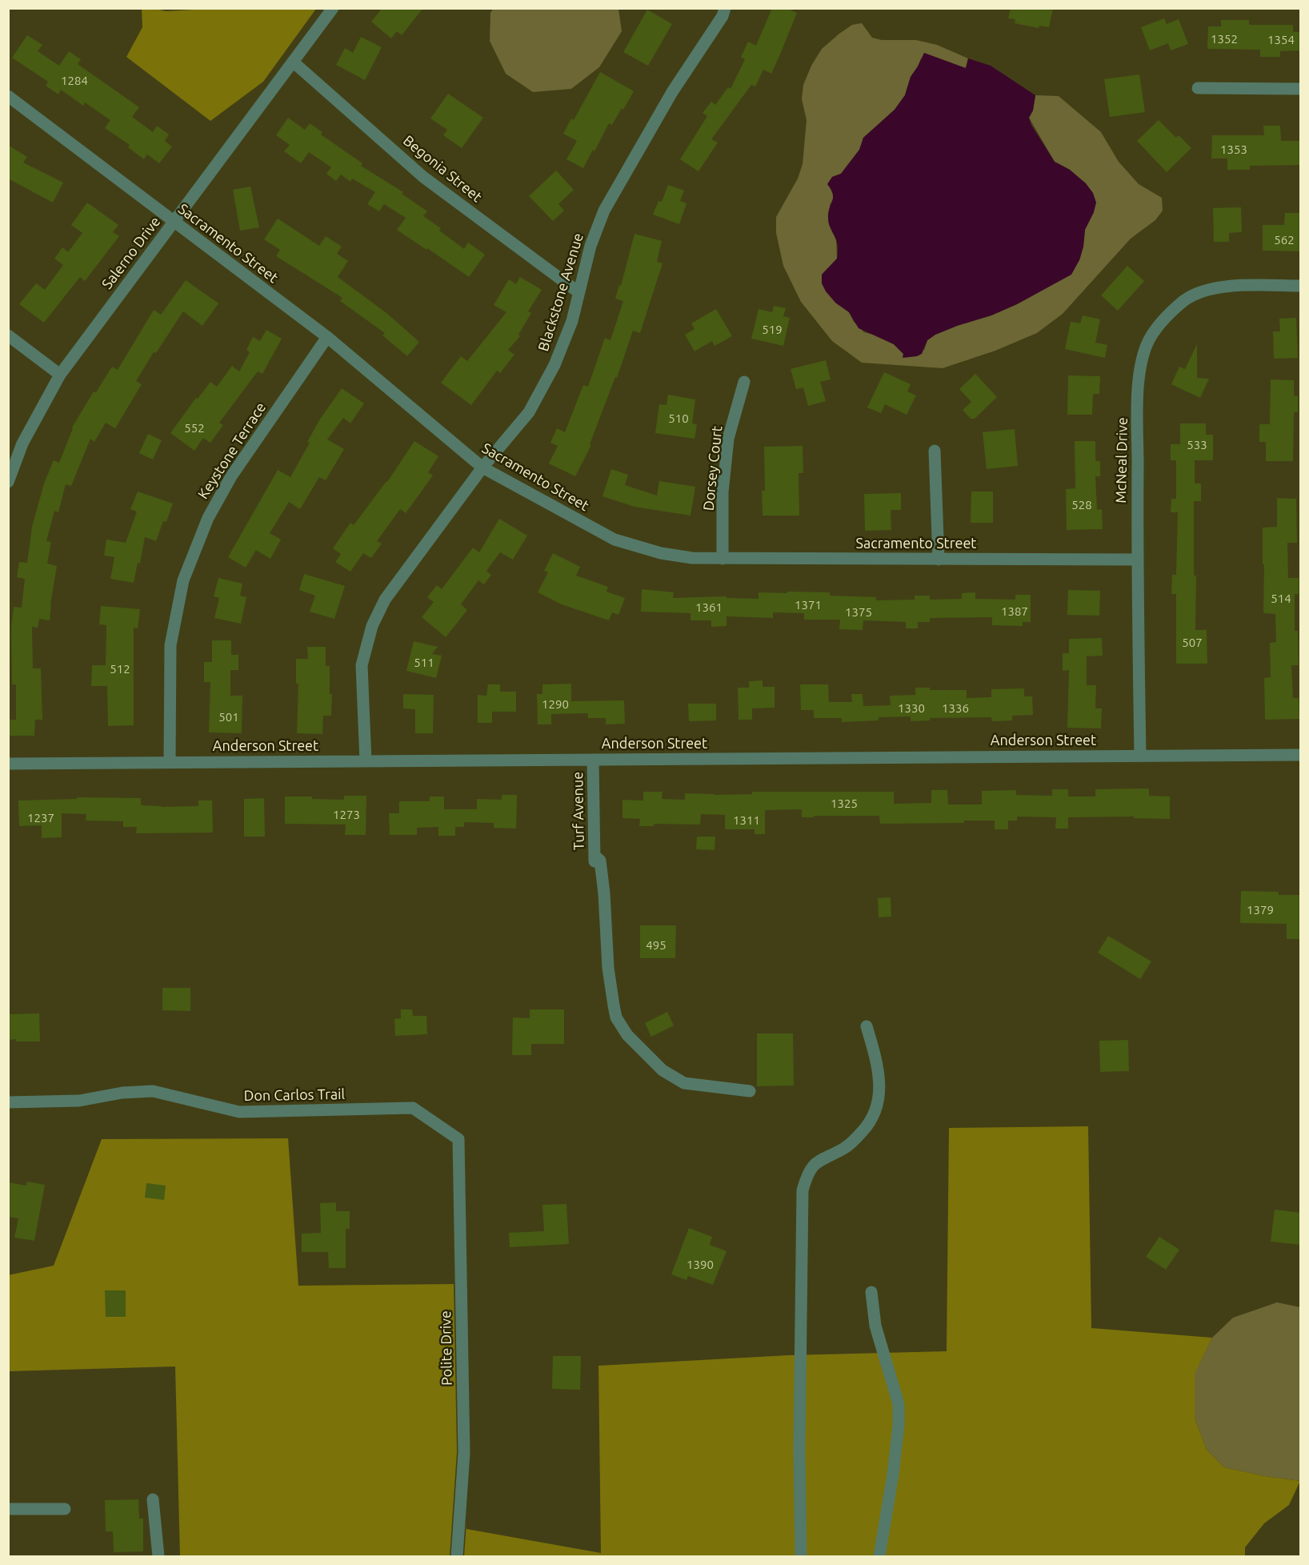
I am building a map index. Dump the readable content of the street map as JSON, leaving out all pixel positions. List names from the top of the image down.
{
  "streets": {
    "street": [
      "Begonia Street",
      "Sacramento Street",
      "Salerno Drive",
      "Blackstone Avenue",
      "Keystone Terrace",
      "McNeal Drive",
      "Dorsey Court",
      "Anderson Street",
      "Turf Avenue",
      "Don Carlos Trail",
      "Polite Drive"
    ]
  },
  "crossings": [
    ["Begonia Street", "Salerno Drive"],
    ["Begonia Street", "Blackstone Avenue"],
    ["Sacramento Street", "Salerno Drive"],
    ["Sacramento Street", "Blackstone Avenue"],
    ["Sacramento Street", "Keystone Terrace"],
    ["Sacramento Street", "McNeal Drive"],
    ["Sacramento Street", "Dorsey Court"],
    ["Blackstone Avenue", "Anderson Street"],
    ["Keystone Terrace", "Anderson Street"],
    ["McNeal Drive", "Anderson Street"],
    ["Anderson Street", "Turf Avenue"],
    ["Don Carlos Trail", "Polite Drive"]
  ],
  "house_numbers": [
    "1352",
    "1354",
    "1284",
    "1353",
    "562",
    "519",
    "510",
    "552",
    "533",
    "528",
    "514",
    "1371",
    "1361",
    "1387",
    "1375",
    "507",
    "511",
    "512",
    "1290",
    "1330",
    "1336",
    "501",
    "1325",
    "1273",
    "1237",
    "1311",
    "1379",
    "495",
    "1390"
  ]
}
